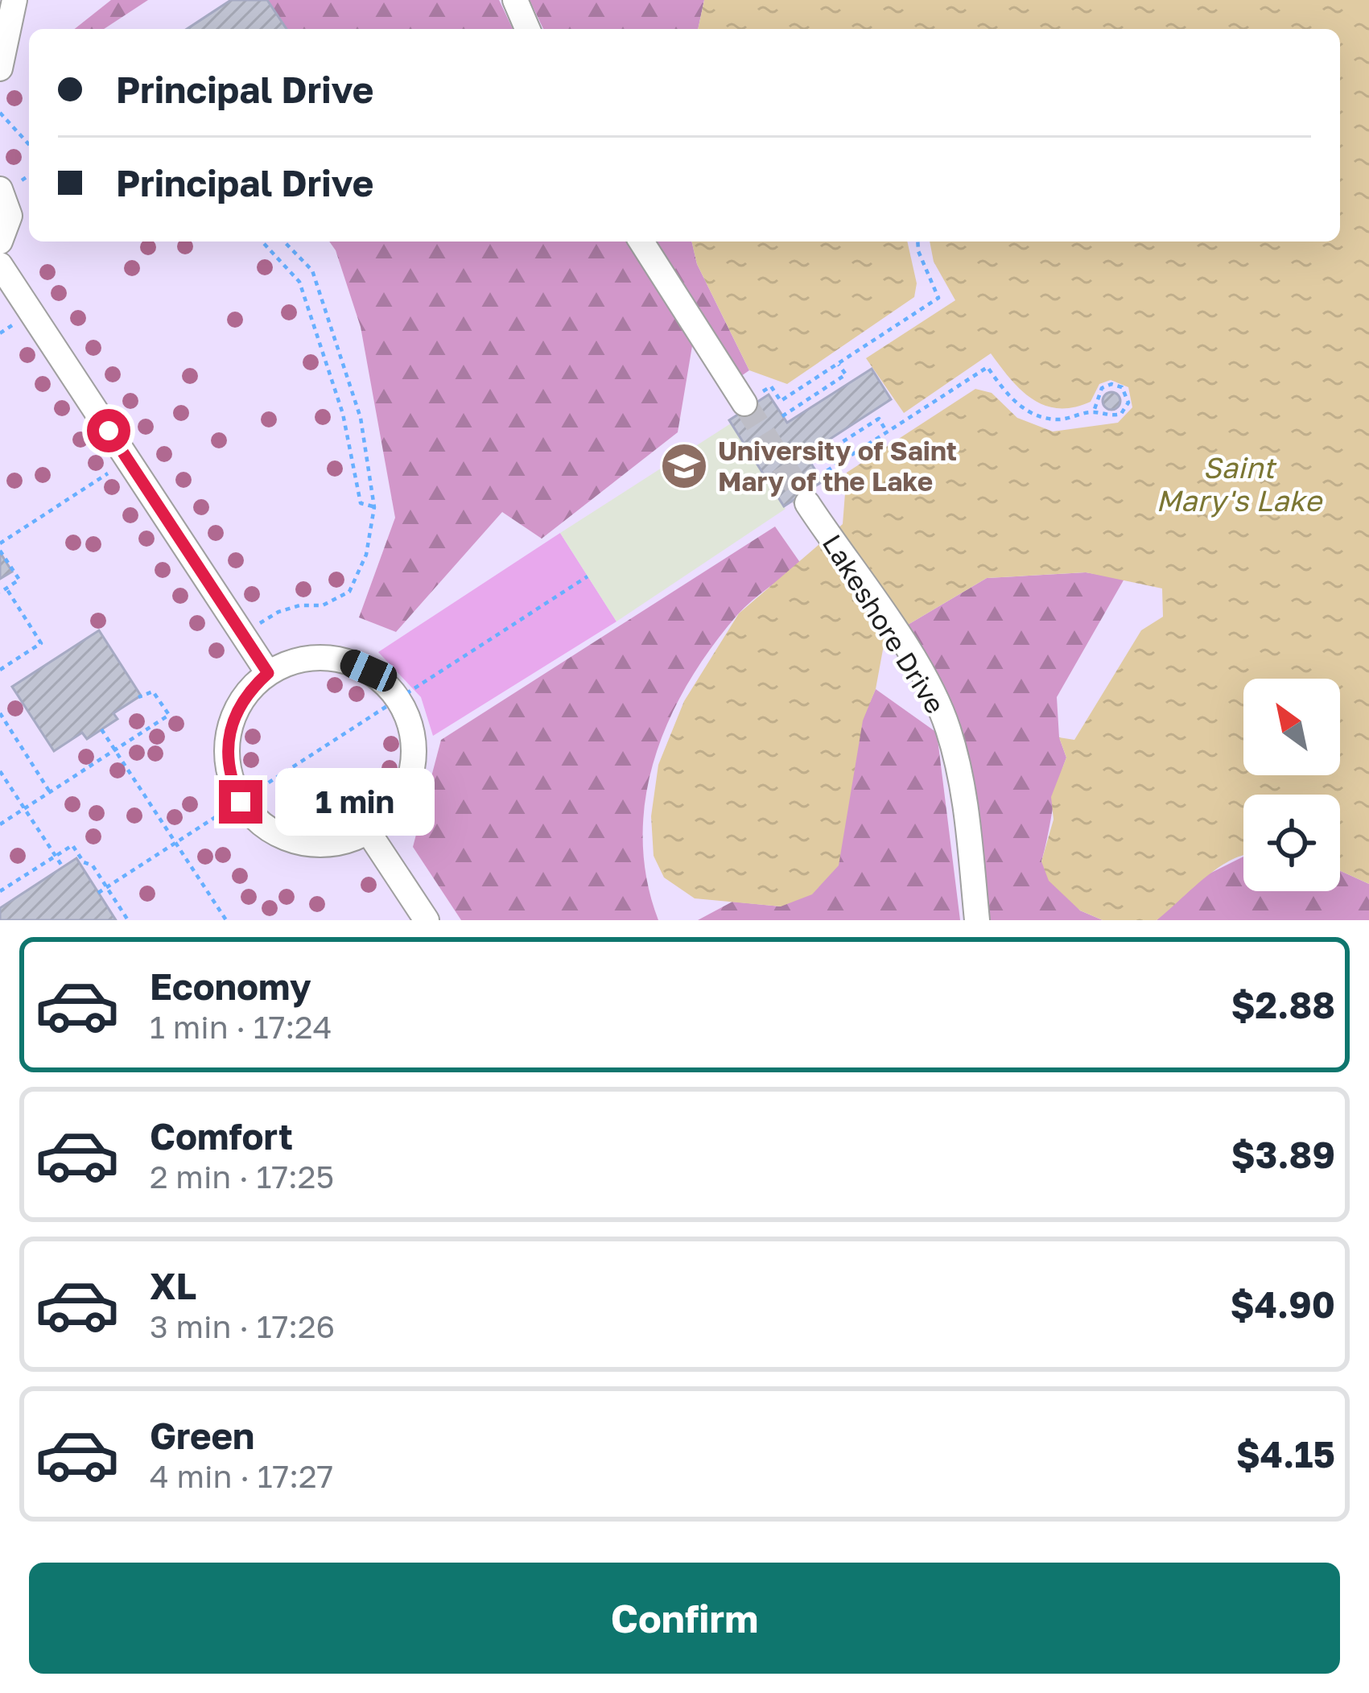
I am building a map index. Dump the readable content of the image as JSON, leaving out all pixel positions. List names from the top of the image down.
{
  "streets": {
    "lane": ["Lakeshore Drive"]
  },
  "water": ["Saint Mary's Lake"],
  "places": {
    "school or university": ["University of Saint Mary of the Lake"]
  },
  "north": "top left",
  "page": {
    "banner": ["Principal Drive", "Principal Drive"],
    "bubble": "1 min",
    "list": [
      {
        "name": "Economy",
        "note": "1 min · 17:24",
        "value": "$2.88"
      },
      {
        "name": "Comfort",
        "note": "2 min · 17:25",
        "value": "$3.89"
      },
      {
        "name": "XL",
        "note": "3 min · 17:26",
        "value": "$4.90"
      },
      {
        "name": "Green",
        "note": "4 min · 17:27",
        "value": "$4.15"
      }
    ],
    "buttons": "Confirm"
  }
}
